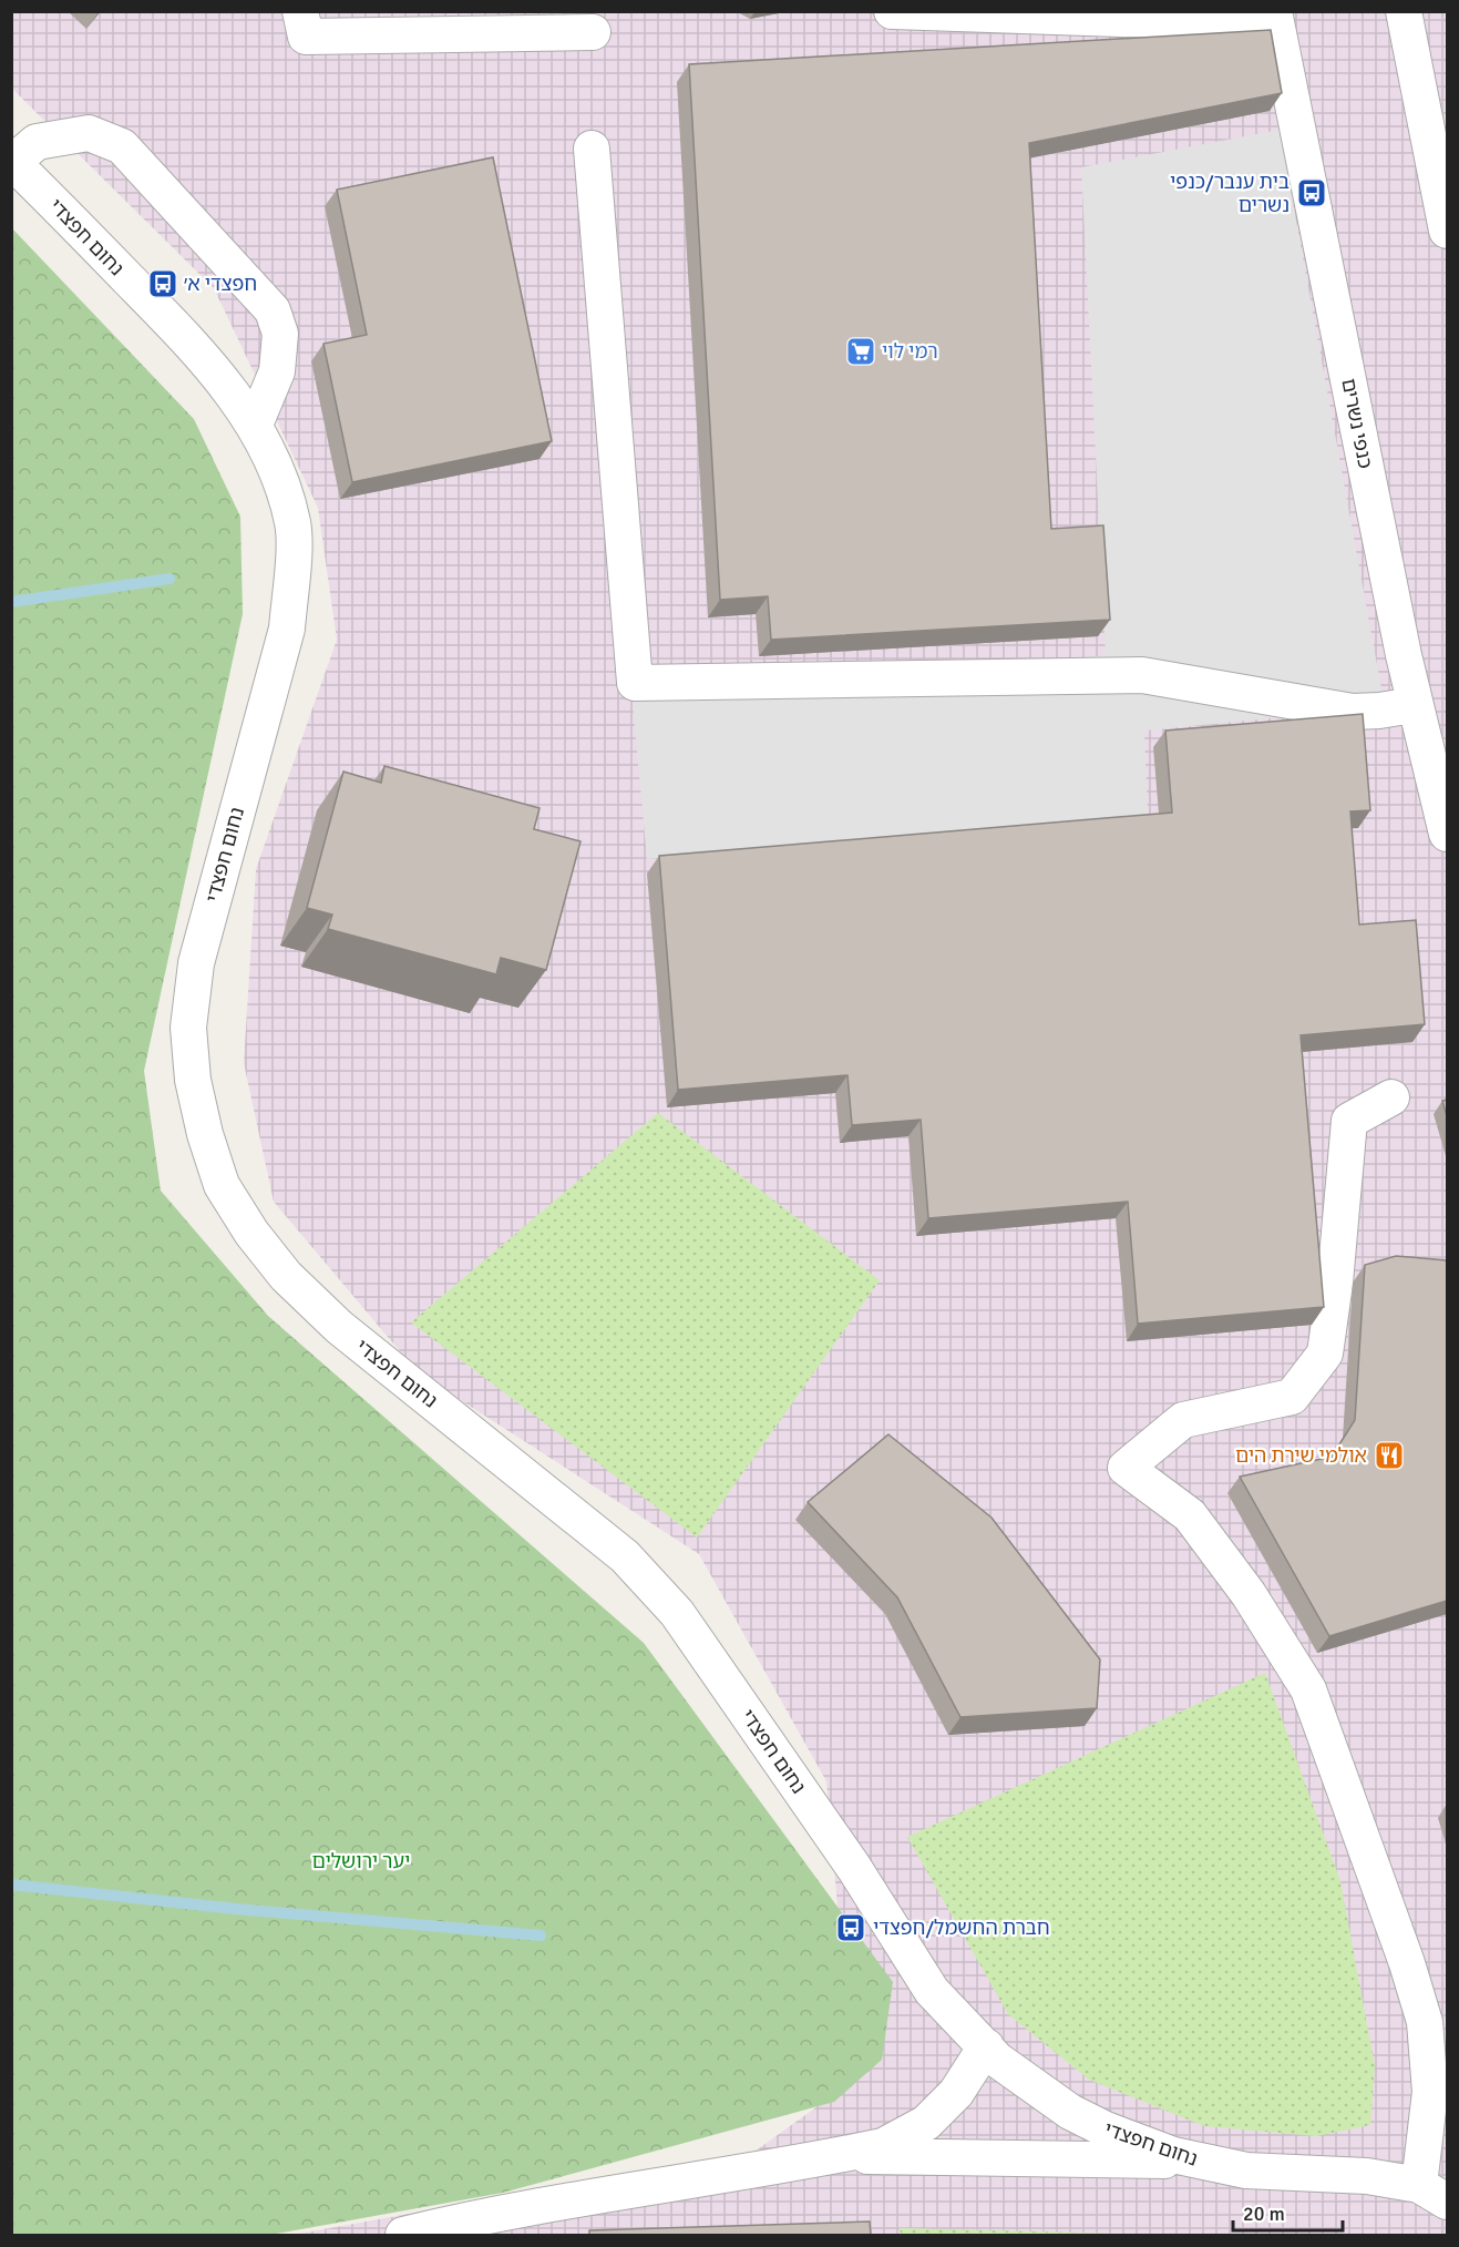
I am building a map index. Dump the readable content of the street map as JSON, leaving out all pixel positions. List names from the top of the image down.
{
  "streets": {
    "street": ["נחום חפצדי", "כנפי נשרים"]
  },
  "parks": ["יער ירושלים"],
  "places": {
    "bus stop": ["בית ענבר/כנפי נשרים", "חפצדי א׳", "חברת החשמל/חפצדי"],
    "supermarket": ["רמי לוי"],
    "restaurant": ["אולמי שירת הים"]
  },
  "scale_bar": "20 m"
}
